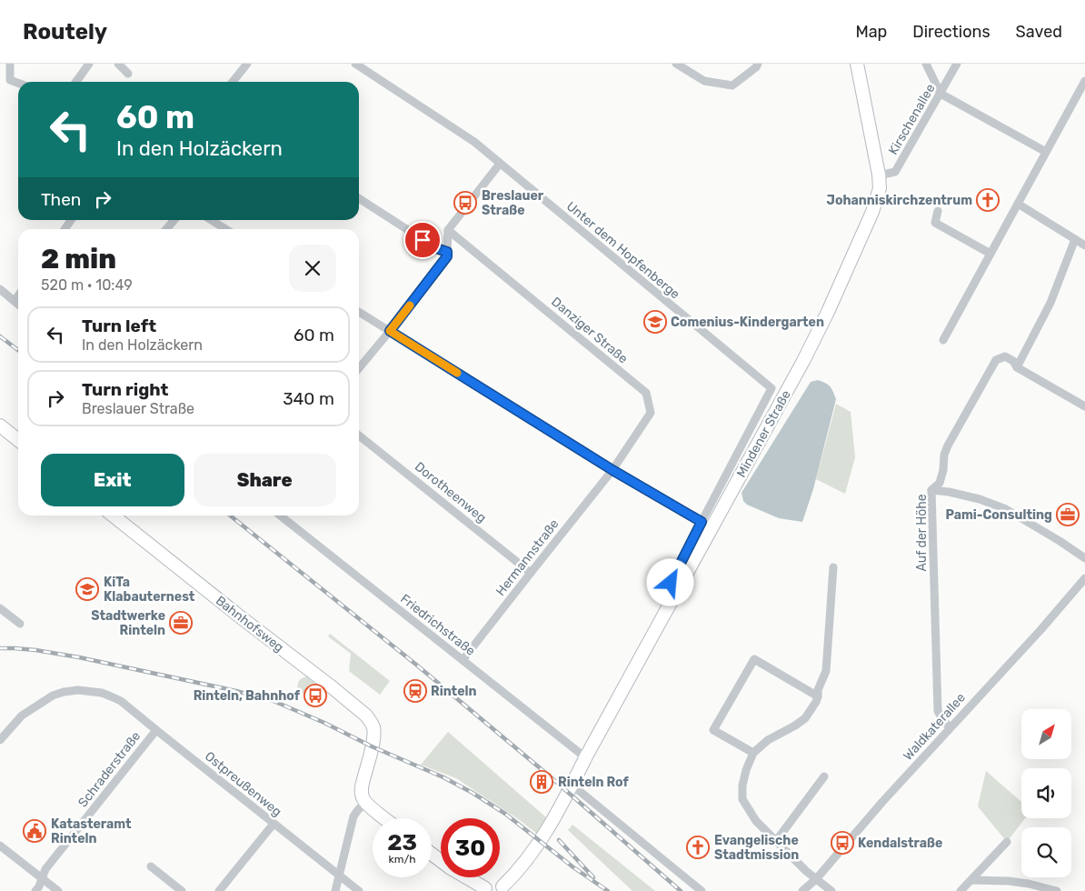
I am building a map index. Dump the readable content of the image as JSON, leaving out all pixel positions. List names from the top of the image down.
{
  "streets": {
    "main road": ["Mindener Straße", "Bahnhofsweg"],
    "street": [
      "Kirschenallee",
      "Unter dem Hopfenberge",
      "Danziger Straße",
      "Dorotheenweg",
      "Auf der Höhe",
      "Hermannstraße",
      "Friedrichstraße",
      "Waldkaterallee",
      "Schraderstraße",
      "Ostpreußenweg"
    ]
  },
  "crossings": [
    ["Kirschenallee", "Mindener Straße"],
    ["Danziger Straße", "Hermannstraße"],
    ["Mindener Straße", "Friedrichstraße"],
    ["Dorotheenweg", "Hermannstraße"],
    ["Auf der Höhe", "Waldkaterallee"],
    ["Hermannstraße", "Friedrichstraße"],
    ["Schraderstraße", "Ostpreußenweg"]
  ],
  "places": {
    "church": ["Johanniskirchzentrum", "Evangelische Stadtmission"],
    "bus stop": ["Breslauer Straße", "Rinteln, Bahnhof", "Kendalstraße"],
    "school or university": ["Comenius-Kindergarten", "KiTa Klabauternest"],
    "office": ["Pami-Consulting", "Stadtwerke Rinteln"],
    "station": ["Rinteln"],
    "building": ["Rinteln Rof"],
    "public building": ["Katasteramt Rinteln"]
  },
  "north": "top right",
  "page": {
    "header": "Routely",
    "nav": ["Map", "Directions", "Saved"],
    "turn": ["60 m", "In den Holzäckern"],
    "then": "Then",
    "heading": ["2 min", "520 m · 10:49"],
    "list": [
      {
        "name": "Turn left",
        "note": "In den Holzäckern",
        "value": "60 m"
      },
      {
        "name": "Turn right",
        "note": "Breslauer Straße",
        "value": "340 m"
      }
    ],
    "buttons": ["Exit", "Share"],
    "speed": "23 km/h",
    "limit": "30"
  }
}
